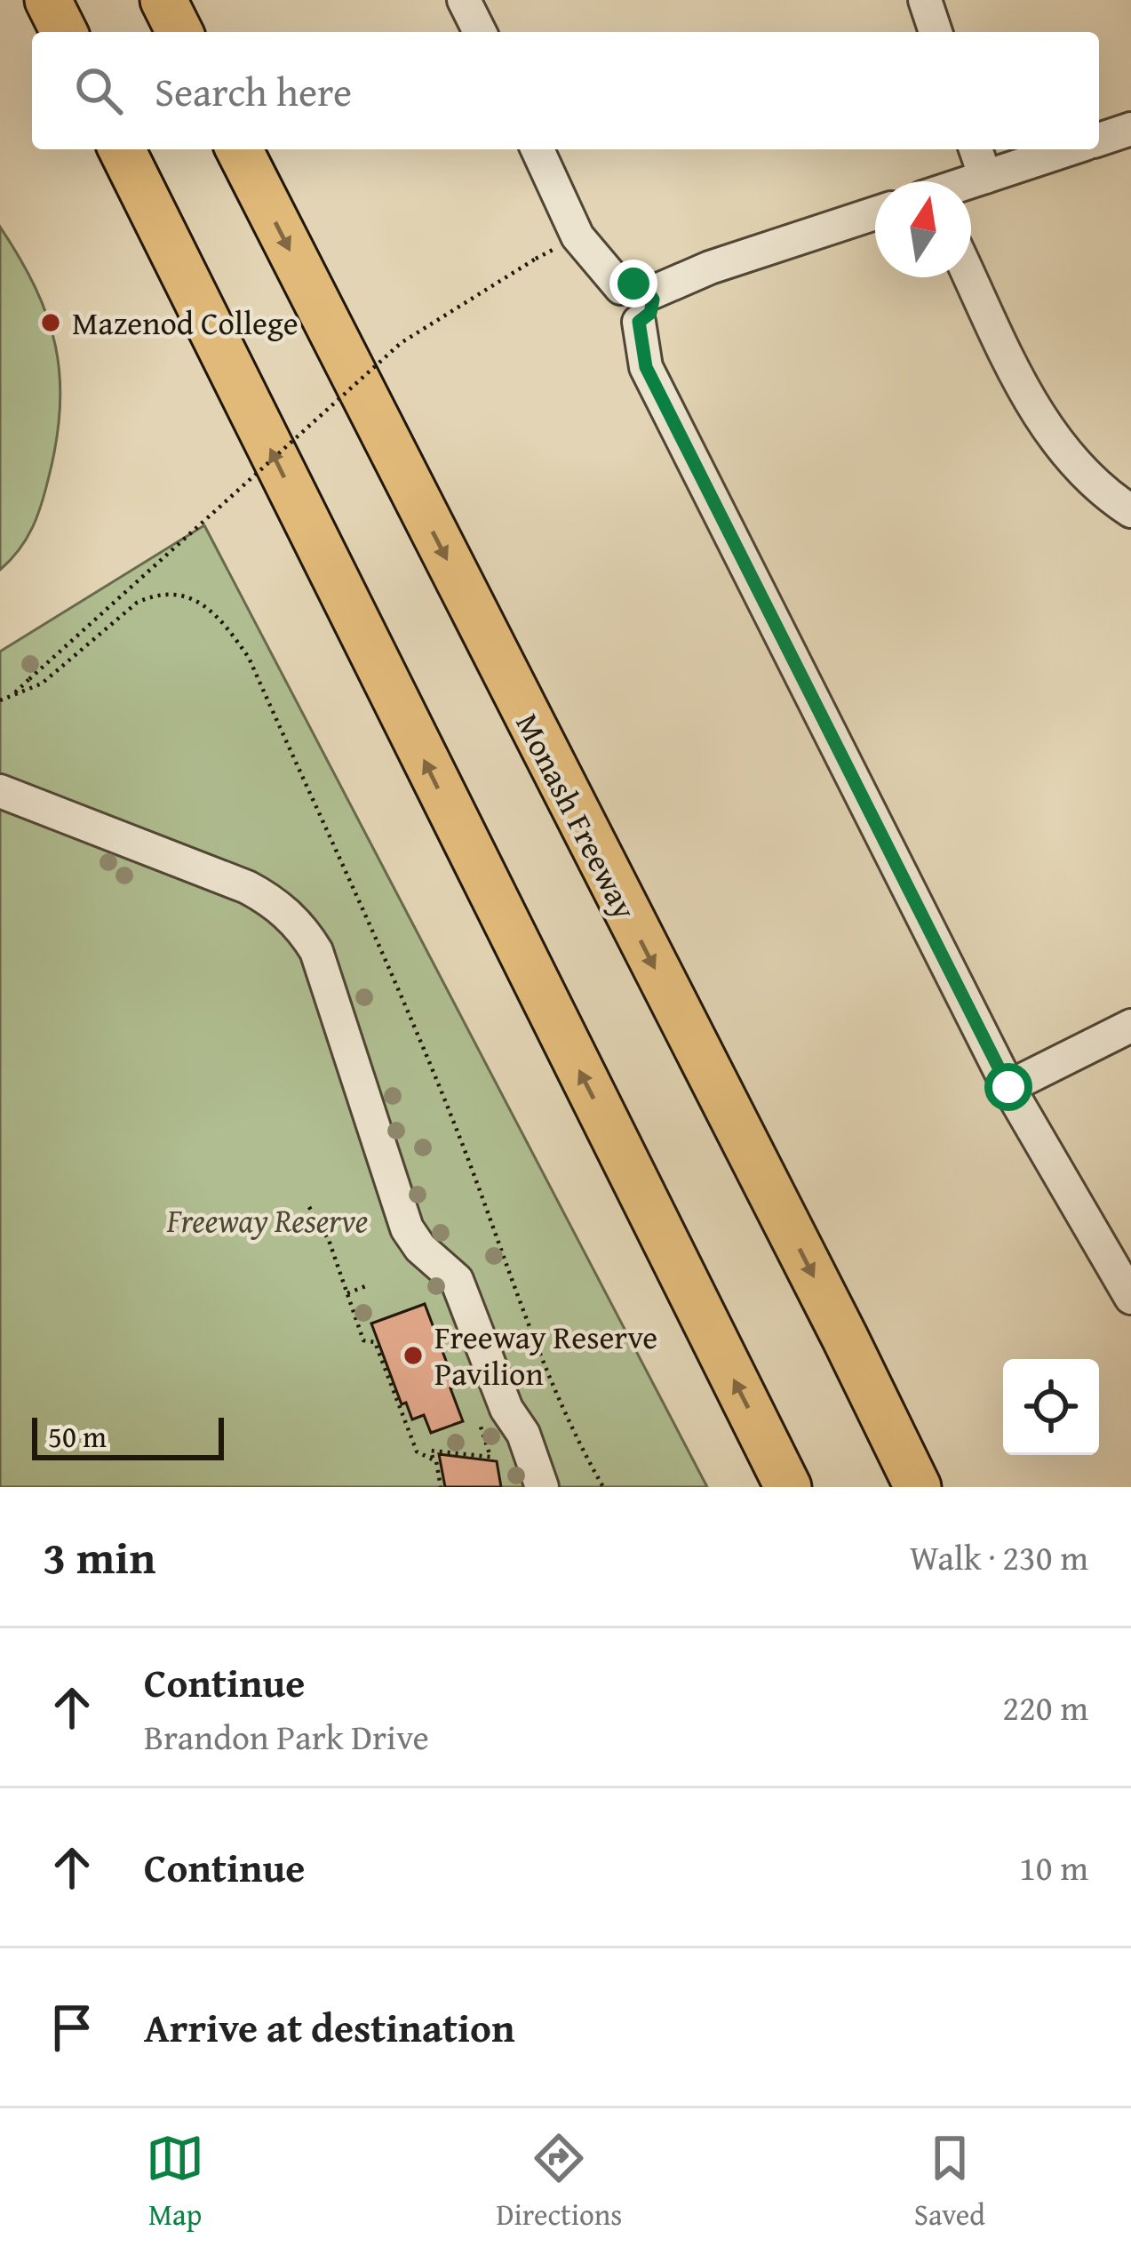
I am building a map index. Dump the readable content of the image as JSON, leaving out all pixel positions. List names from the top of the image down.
{
  "streets": {
    "highway": ["Monash Freeway"]
  },
  "parks": ["Freeway Reserve"],
  "places": ["Mazenod College", "Freeway Reserve Pavilion"],
  "scale_bar": "50 m",
  "north": "top",
  "page": {
    "search": "Search here",
    "scale": "50 m",
    "heading": ["3 min", "Walk · 230 m"],
    "list": [
      ["Continue", "Brandon Park Drive", "220 m"],
      ["Continue", "10 m"],
      "Arrive at destination"
    ],
    "nav": ["Map", "Directions", "Saved"]
  }
}
